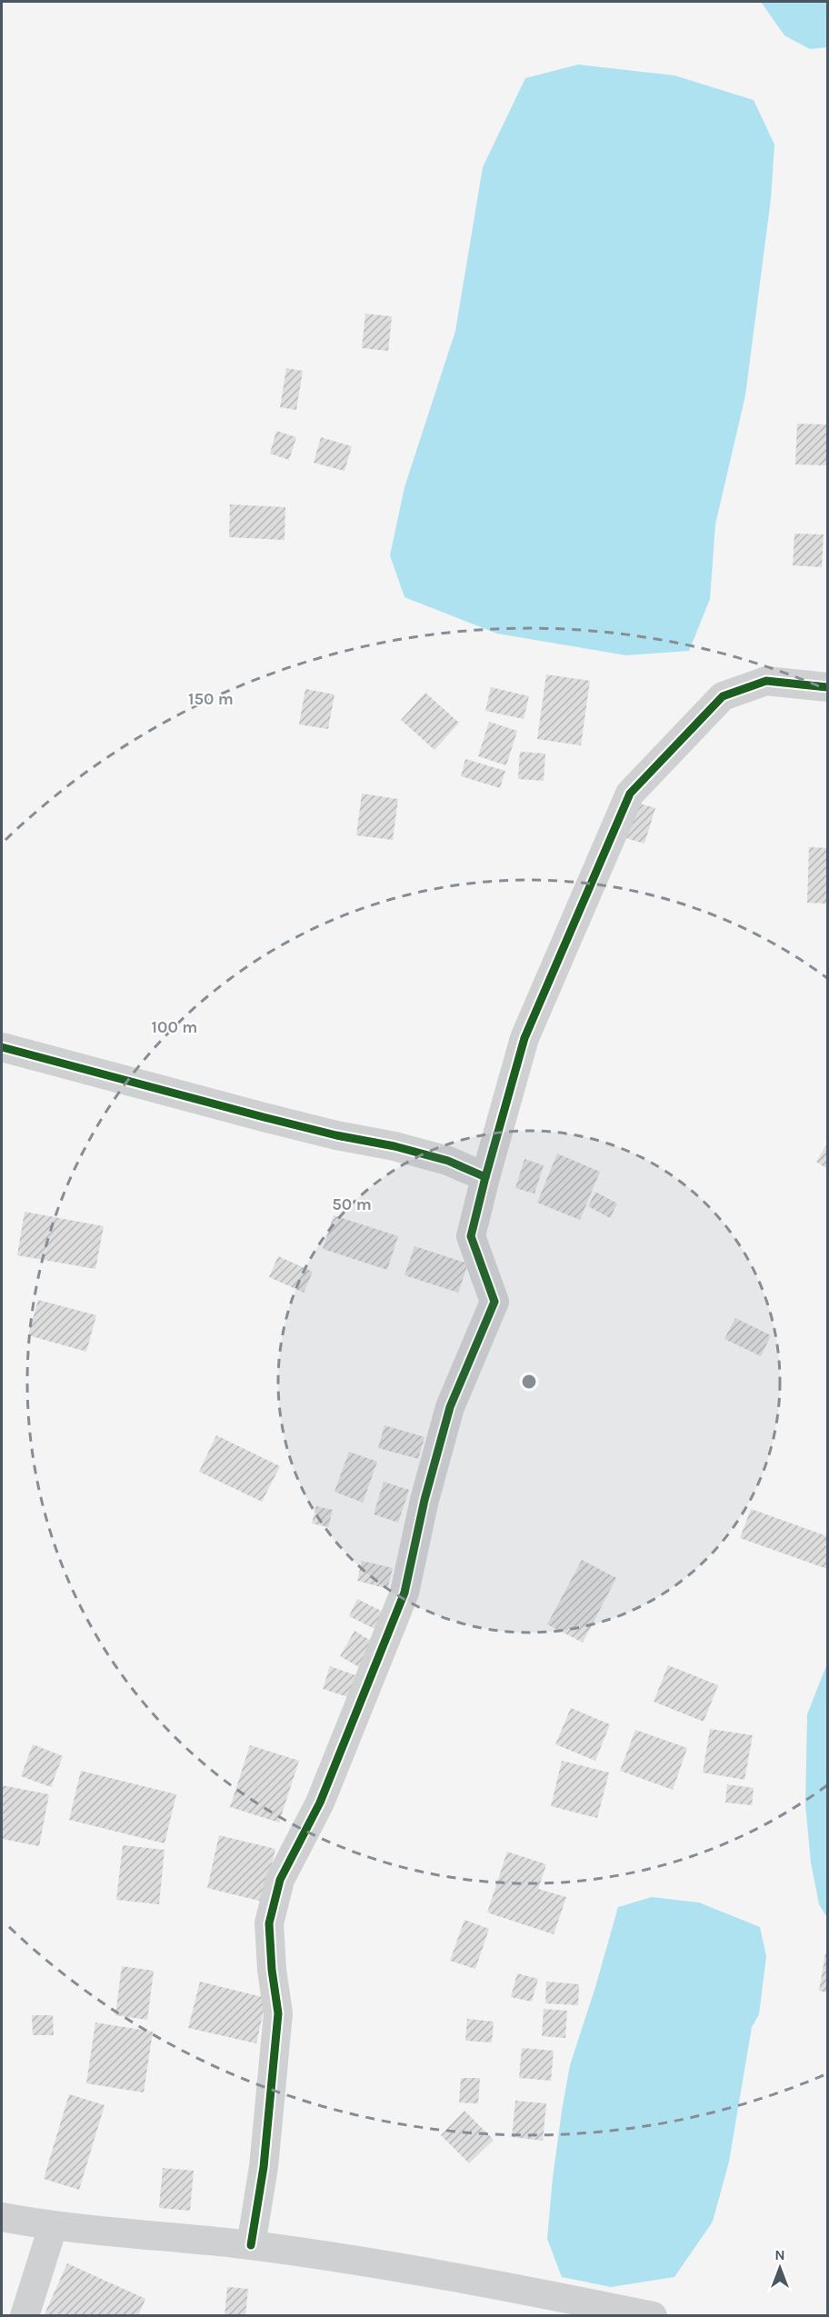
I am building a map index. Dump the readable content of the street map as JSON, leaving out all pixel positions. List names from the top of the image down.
{
  "north": "top",
  "rings": ["150 m", "100 m", "50 m"]
}
